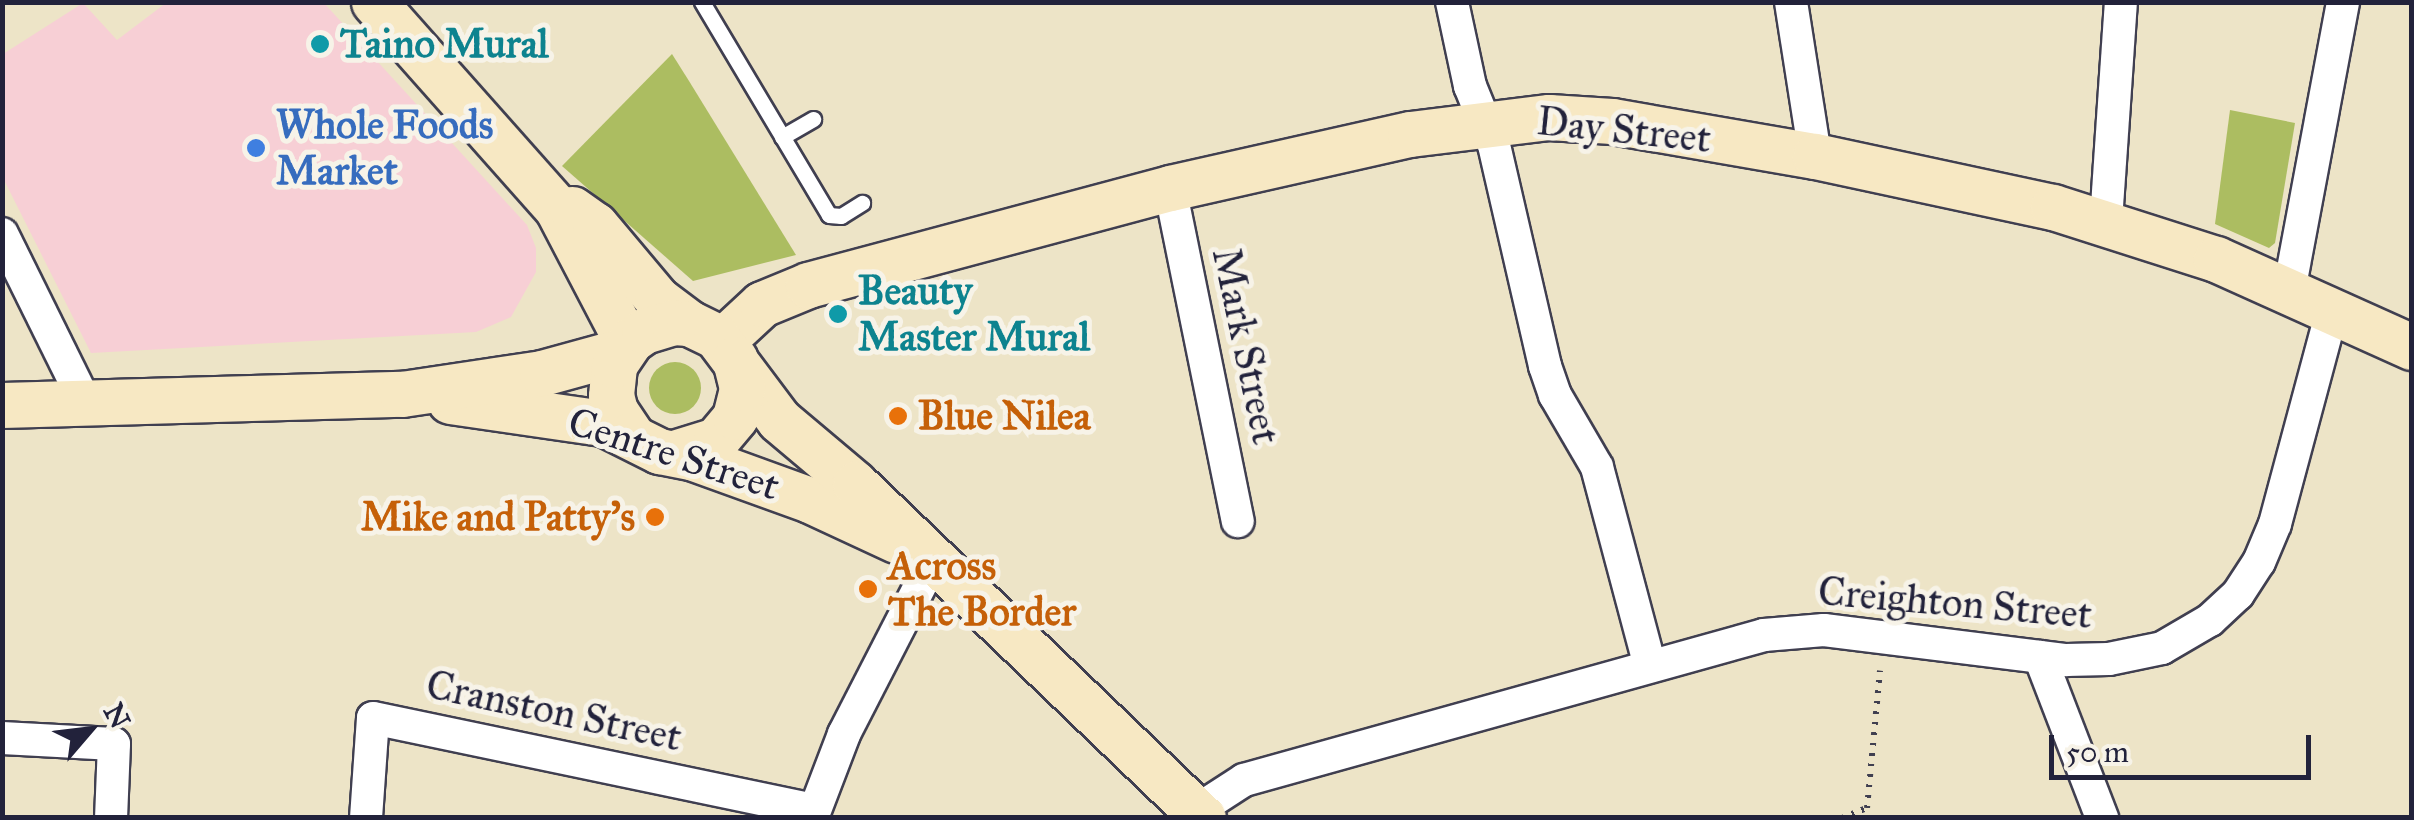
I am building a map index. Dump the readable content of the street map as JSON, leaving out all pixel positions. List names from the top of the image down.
{
  "streets": {
    "main road": ["Day Street", "Centre Street"],
    "street": ["Mark Street", "Creighton Street", "Cranston Street"]
  },
  "crossings": [
    ["Day Street", "Mark Street"],
    ["Day Street", "Centre Street"],
    ["Day Street", "Creighton Street"],
    ["Centre Street", "Creighton Street"]
  ],
  "places": [
    "Taino Mural",
    "Whole Foods Market",
    "Beauty Master Mural",
    "Blue Nilea",
    "Mike and Patty's",
    "Across The Border"
  ],
  "scale_bar": "50 m",
  "north": "top right"
}
